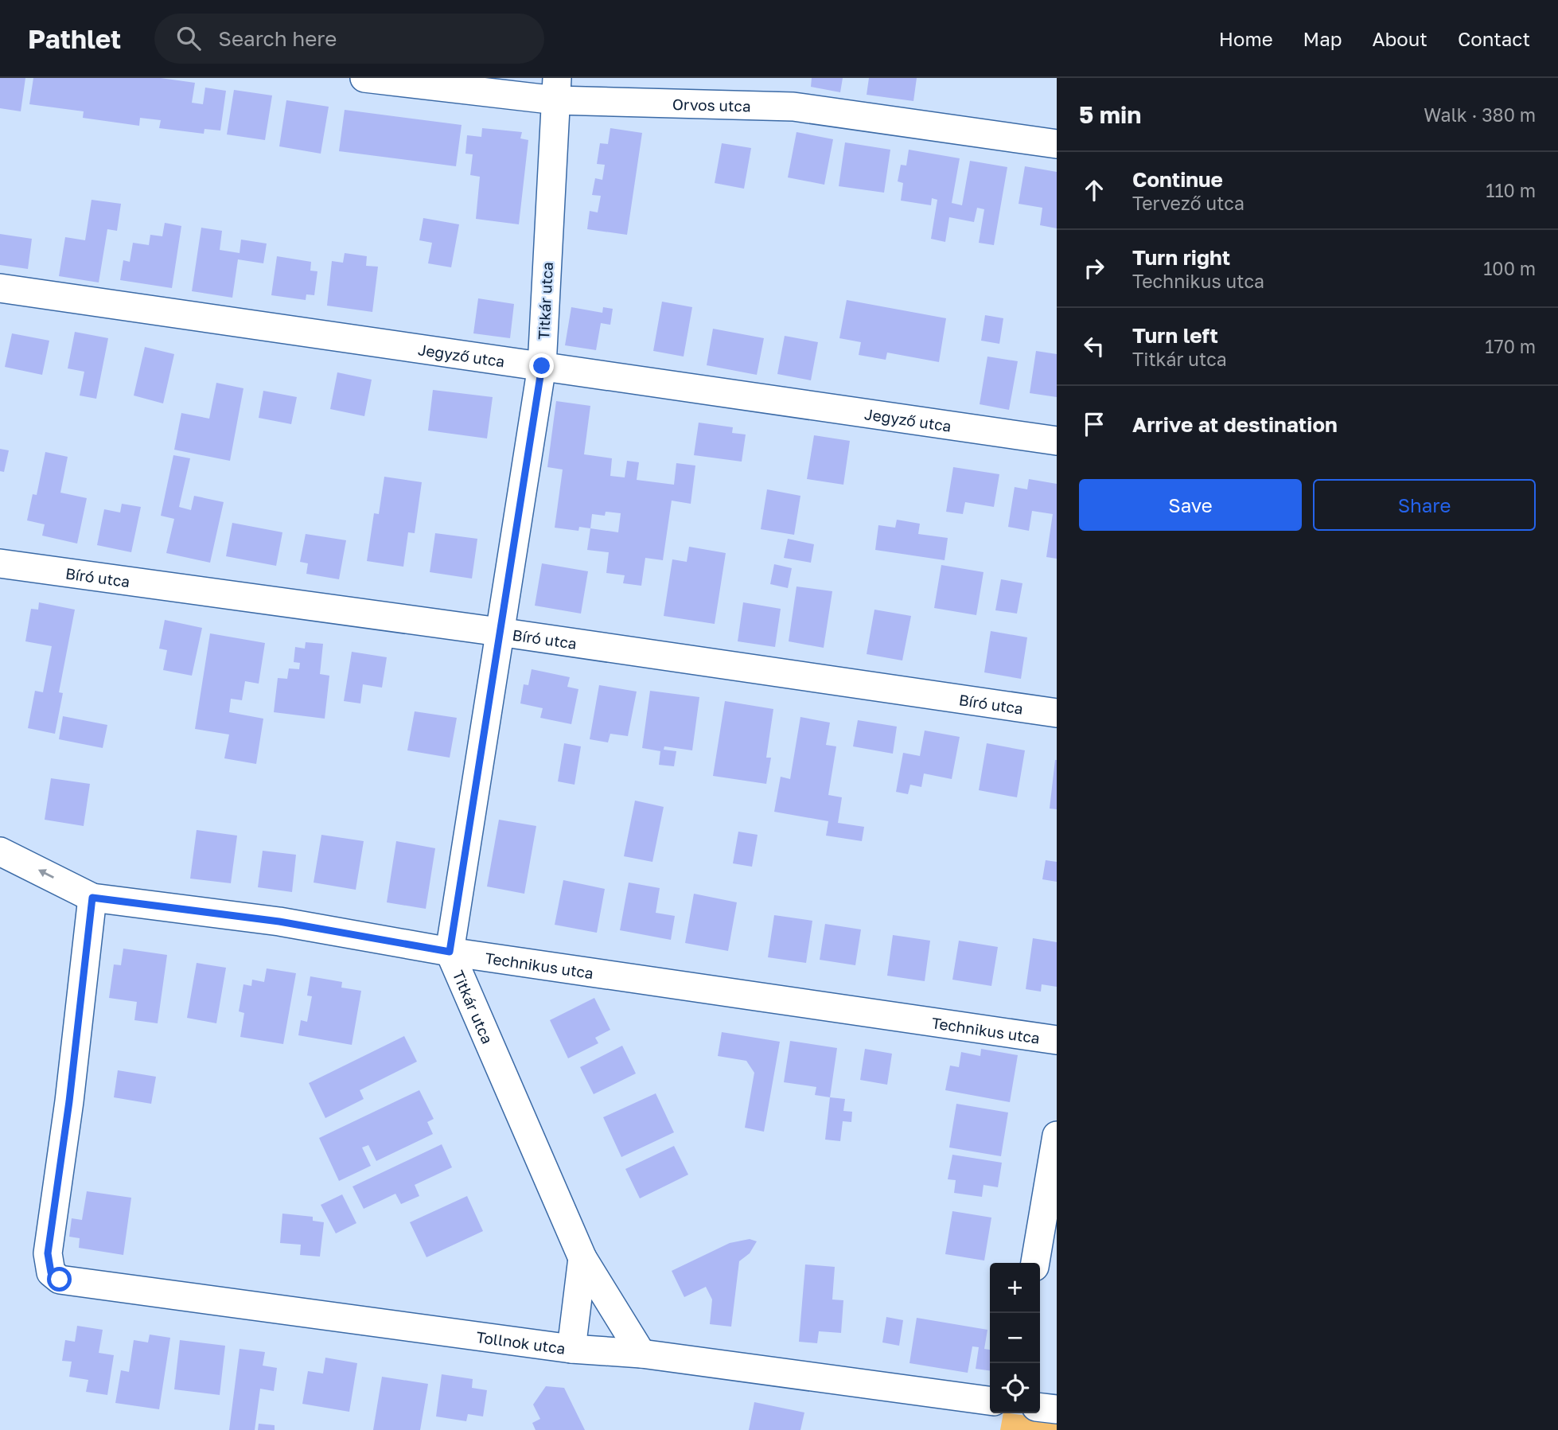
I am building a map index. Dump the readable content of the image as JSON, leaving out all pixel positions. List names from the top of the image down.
{
  "streets": {
    "street": [
      "Orvos utca",
      "Titkár utca",
      "Jegyző utca",
      "Bíró utca",
      "Technikus utca",
      "Tollnok utca"
    ]
  },
  "crossings": [
    ["Orvos utca", "Titkár utca"],
    ["Titkár utca", "Jegyző utca"],
    ["Titkár utca", "Bíró utca"],
    ["Titkár utca", "Technikus utca"],
    ["Titkár utca", "Tollnok utca"],
    ["Technikus utca", "Tollnok utca"]
  ],
  "page": {
    "header": "Pathlet",
    "search": "Search here",
    "nav": [
      "Home",
      "Map",
      "About",
      "Contact"
    ],
    "heading": ["5 min", "Walk · 380 m"],
    "list": [
      ["Continue", "Tervező utca", "110 m"],
      ["Turn right", "Technikus utca", "100 m"],
      ["Turn left", "Titkár utca", "170 m"],
      "Arrive at destination"
    ],
    "buttons": ["Save", "Share"],
    "map_buttons": ["+", "−"]
  }
}
